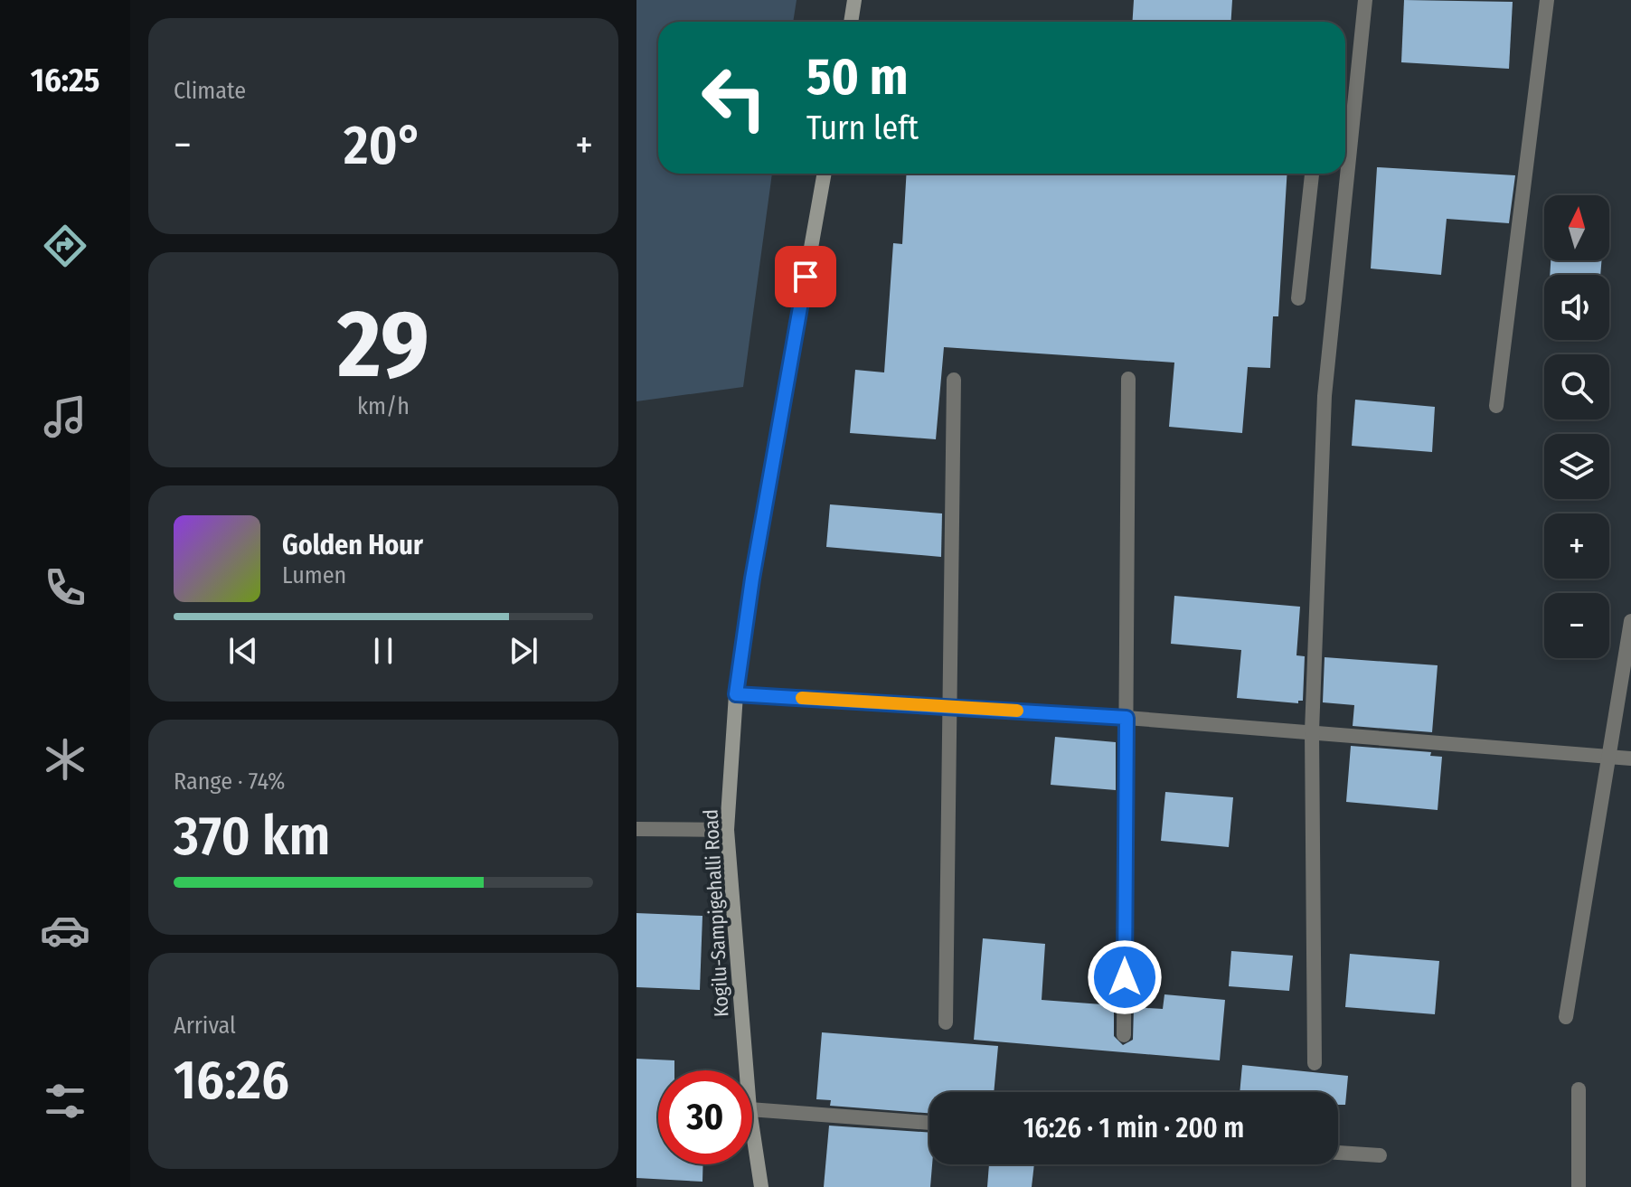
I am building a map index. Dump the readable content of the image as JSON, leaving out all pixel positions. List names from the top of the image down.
{
  "streets": {
    "street": ["Kogilu-Sampigehalli Road"]
  },
  "north": "top",
  "page": {
    "tabs": "16:25",
    "tile": [
      "Climate",
      ["29", "km/h"],
      ["Range · 74%", "370 km"],
      ["Arrival", "16:26"]
    ],
    "turn": ["50 m", "Turn left"],
    "heat": ["−", "20°", "+"],
    "map_buttons": ["+", "−"],
    "song": ["Golden Hour", "Lumen"],
    "limit": "30",
    "trip": "16:26 · 1 min · 200 m"
  }
}
